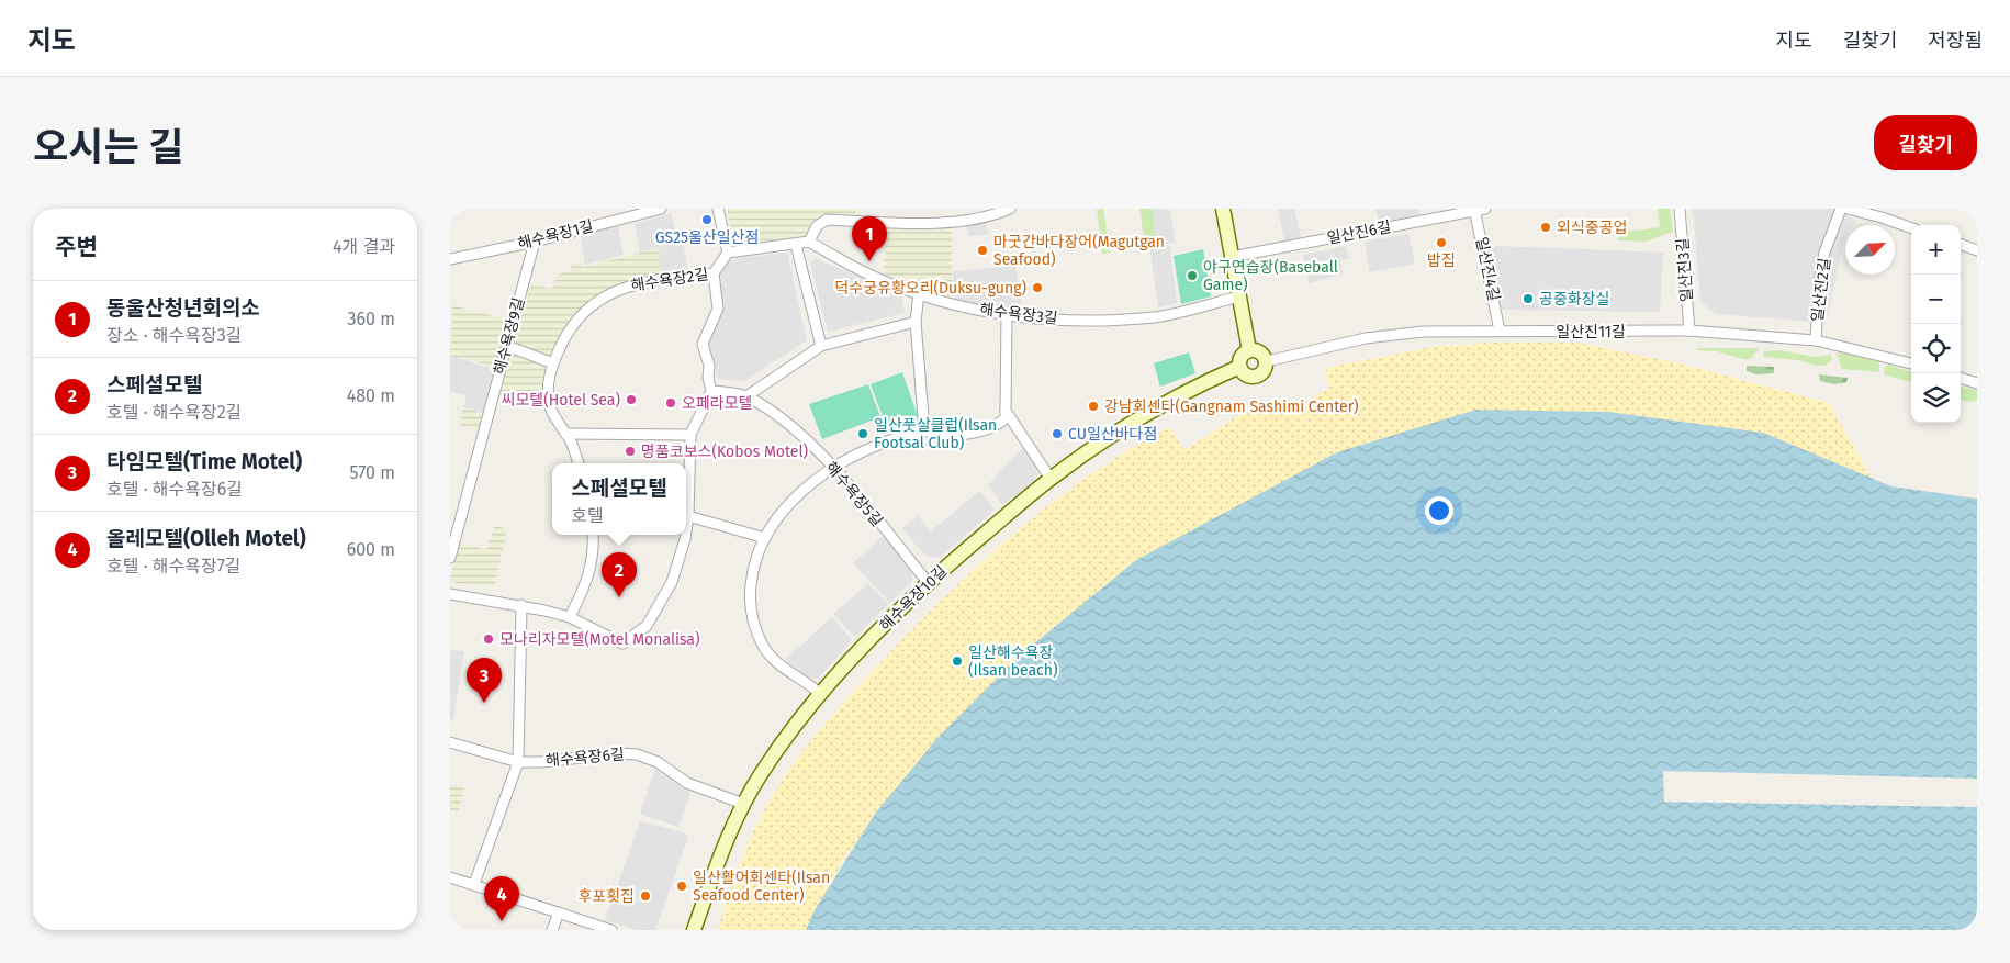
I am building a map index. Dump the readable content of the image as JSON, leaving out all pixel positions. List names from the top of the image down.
{
  "streets": {
    "street": [
      "일산진6길",
      "해수욕장1길",
      "일산진4길",
      "일산진3길",
      "해수욕장2길",
      "일산진2길",
      "해수욕장3길",
      "일산진11길",
      "해수욕장9길",
      "해수욕장5길",
      "해수욕장10길",
      "해수욕장6길"
    ]
  },
  "crossings": [
    ["일산진6길", "일산진4길"],
    ["해수욕장1길", "해수욕장9길"],
    ["일산진4길", "일산진11길"],
    ["일산진3길", "일산진11길"],
    ["일산진2길", "일산진11길"],
    ["일산진11길", "해수욕장10길"],
    ["해수욕장5길", "해수욕장10길"],
    ["해수욕장10길", "해수욕장6길"]
  ],
  "places": [
    "GS25울산일산점",
    "외식중공업",
    "밥집",
    "마굿간바다장어(Magutgan Seafood)",
    "야구연습장(Baseball Game)",
    "덕수궁유황오리(Duksu-gung)",
    "공중화장실",
    "씨모텔(Hotel Sea)",
    "오페라모텔",
    "강남회센타(Gangnam Sashimi Center)",
    "일산풋살클럽(Ilsan Footsal Club)",
    "CU일산바다점",
    "명품코보스(Kobos Motel)",
    "모나리자모텔(Motel Monalisa)",
    "일산해수욕장 (Ilsan beach)",
    "일산활어회센타(Ilsan Seafood Center)",
    "후포횟집"
  ],
  "north": "top right",
  "page": {
    "header": "지도",
    "nav": ["지도", "길찾기", "저장됨"],
    "title": "오시는 길",
    "buttons": "길찾기",
    "heading": ["주변", "4개 결과"],
    "pins": [
      "1",
      "2",
      "3",
      "4"
    ],
    "map_buttons": ["+", "−"],
    "list": [
      {
        "mark": "1",
        "name": "동울산청년회의소",
        "note": "장소 · 해수욕장3길",
        "value": "360 m"
      },
      {
        "mark": "2",
        "name": "스페셜모텔",
        "note": "호텔 · 해수욕장2길",
        "value": "480 m"
      },
      {
        "mark": "3",
        "name": "타임모텔(Time Motel)",
        "note": "호텔 · 해수욕장6길",
        "value": "570 m"
      },
      {
        "mark": "4",
        "name": "올레모텔(Olleh Motel)",
        "note": "호텔 · 해수욕장7길",
        "value": "600 m"
      }
    ],
    "popup": ["스페셜모텔", "호텔"]
  }
}
